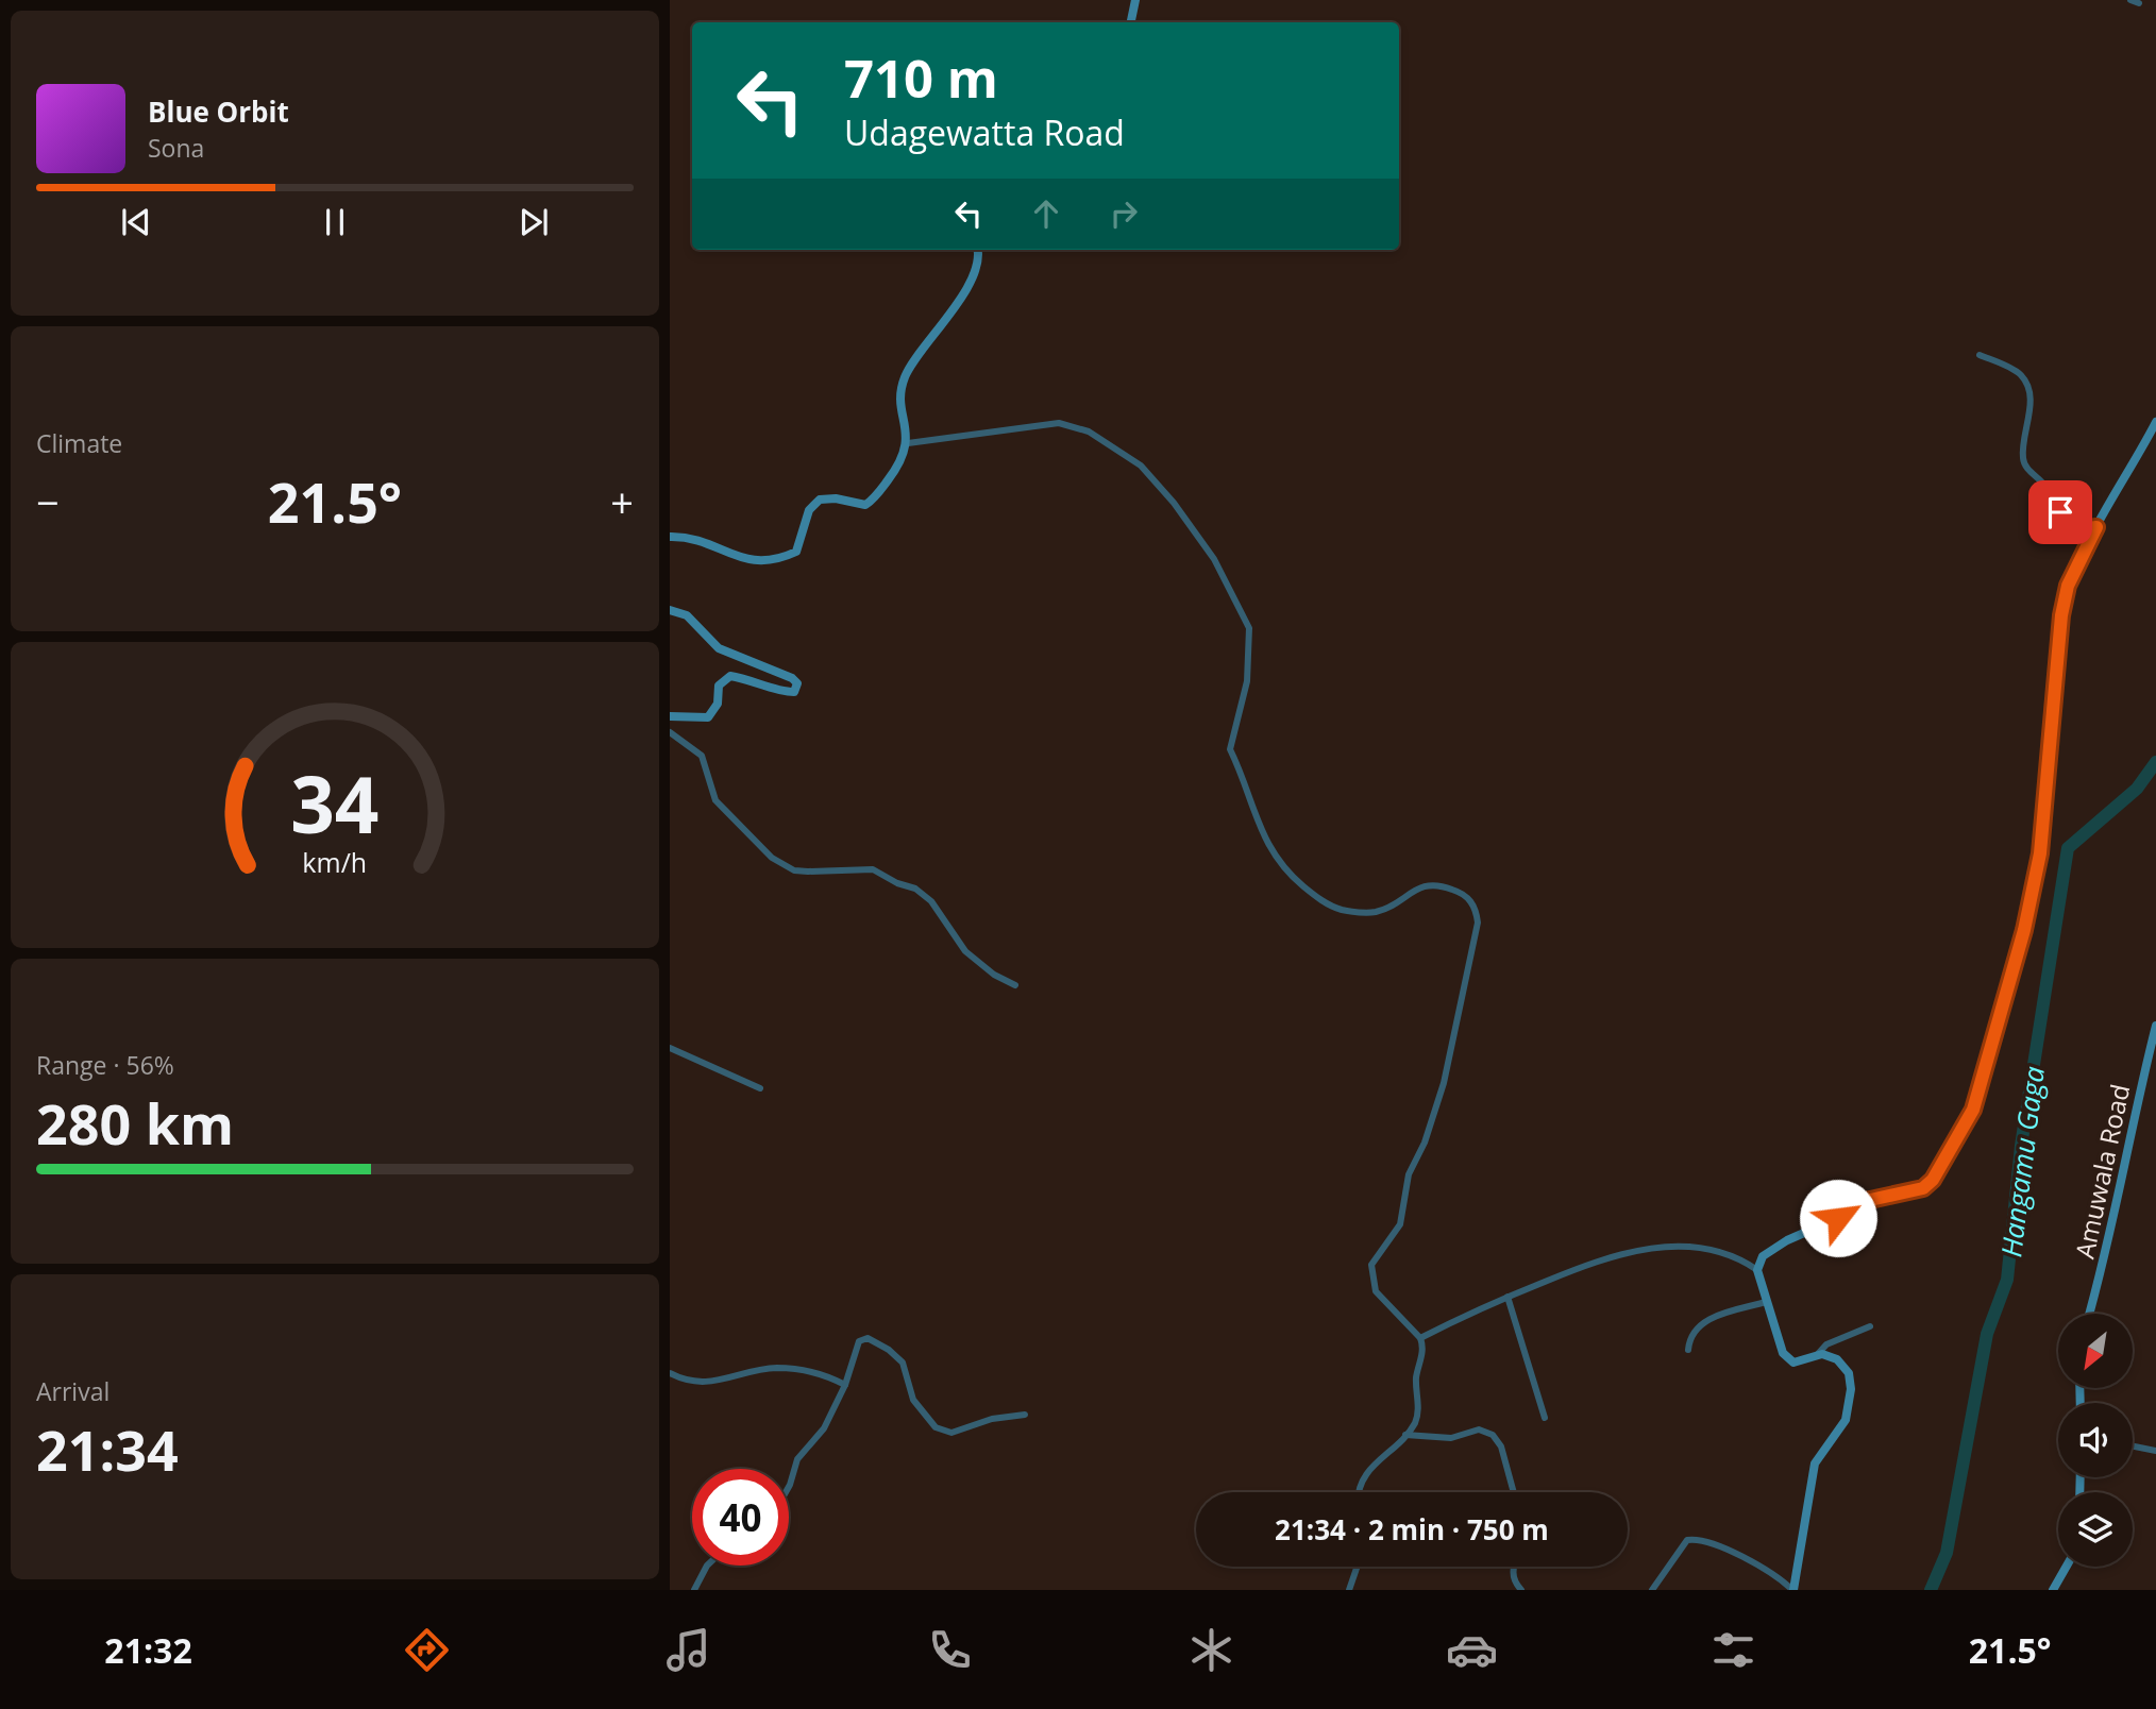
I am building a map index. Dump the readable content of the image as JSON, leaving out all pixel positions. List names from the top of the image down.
{
  "streets": {
    "street": ["Amuwala Road"]
  },
  "water": ["Hangamu Gaga"],
  "north": "bottom left",
  "page": {
    "turn": ["710 m", "Udagewatta Road"],
    "song": ["Blue Orbit", "Sona"],
    "tile": [
      "Climate",
      ["Range · 56%", "280 km"],
      ["Arrival", "21:34"]
    ],
    "heat": ["−", "21.5°", "+"],
    "limit": "40",
    "trip": "21:34 · 2 min · 750 m",
    "tabs": ["21:32", "21.5°"],
    "gauge": ["34", "km/h"]
  }
}
